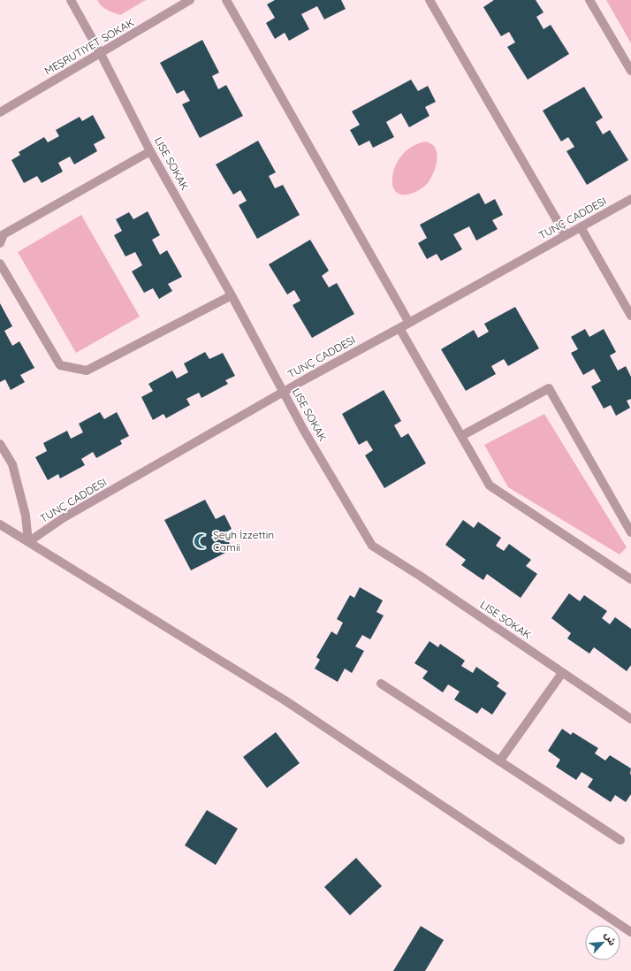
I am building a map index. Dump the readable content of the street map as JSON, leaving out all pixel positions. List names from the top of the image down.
{
  "streets": {
    "street": ["MEŞRUTIYET SOKAK", "LISE SOKAK", "TUNÇ CADDESI"]
  },
  "crossings": [
    ["MEŞRUTIYET SOKAK", "LISE SOKAK"],
    ["LISE SOKAK", "TUNÇ CADDESI"]
  ],
  "places": {
    "mosque": ["Şeyh İzzettin Camii"]
  },
  "north": "top right"
}
